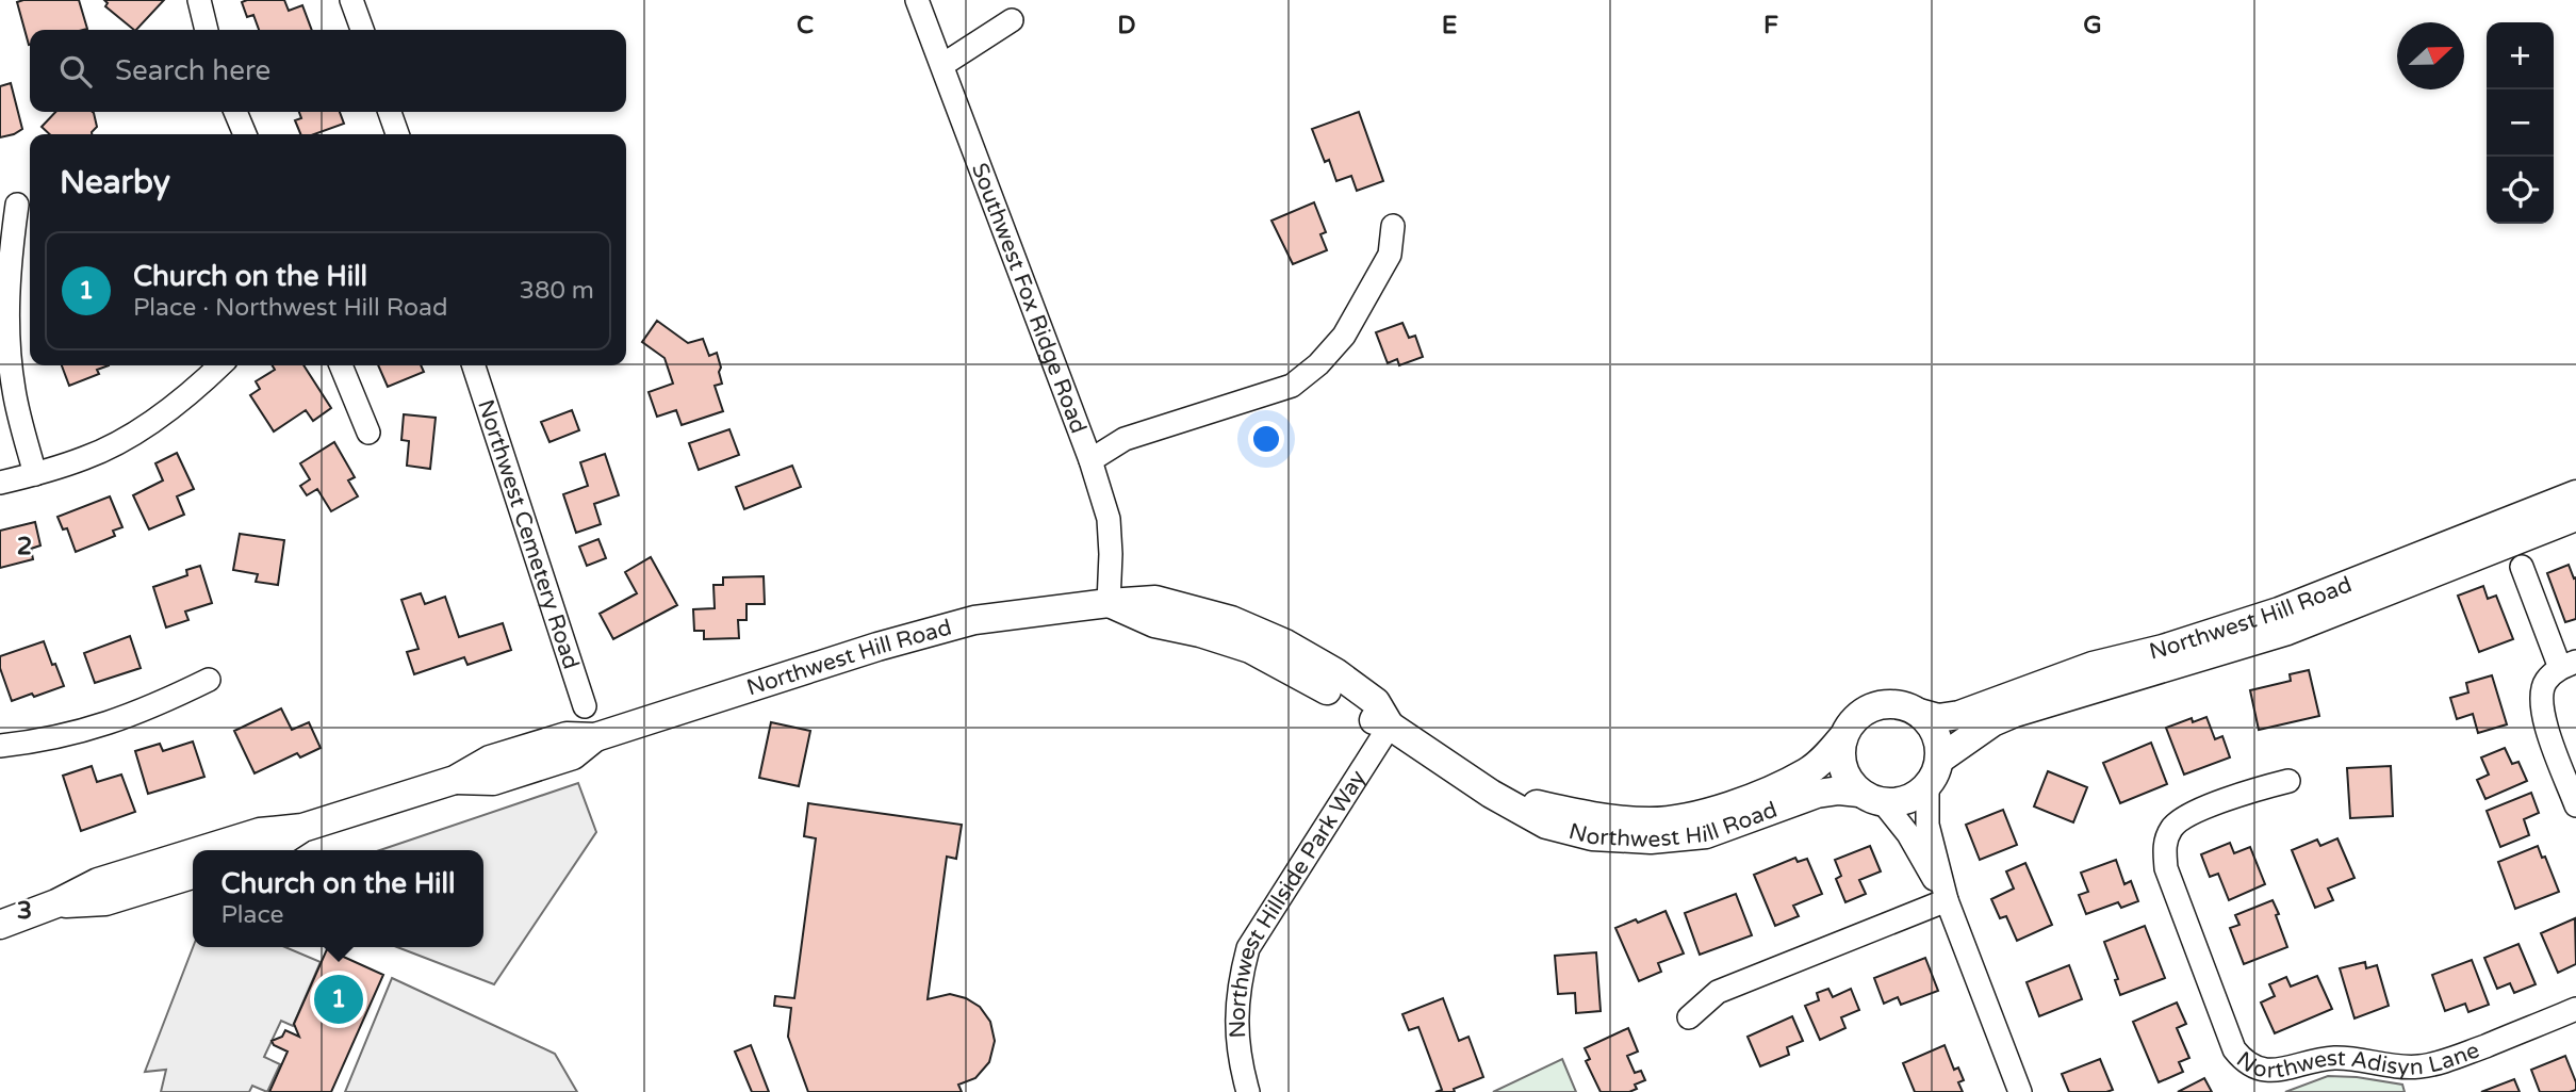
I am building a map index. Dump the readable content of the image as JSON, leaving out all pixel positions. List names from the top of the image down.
{
  "streets": {
    "main road": ["Northwest Hill Road"],
    "street": [
      "Southwest Fox Ridge Road",
      "Northwest Cemetery Road",
      "Northwest Hillside Park Way",
      "Northwest Adisyn Lane"
    ]
  },
  "crossings": [
    ["Southwest Fox Ridge Road", "Northwest Hill Road"],
    ["Northwest Hill Road", "Northwest Hillside Park Way"]
  ],
  "north": "right",
  "page": {
    "map_buttons": ["+", "−"],
    "search": "Search here",
    "heading": "Nearby",
    "list": [
      {
        "mark": "1",
        "name": "Church on the Hill",
        "note": "Place · Northwest Hill Road",
        "value": "380 m"
      }
    ],
    "popup": ["Church on the Hill", "Place"],
    "pins": "1"
  },
  "grid": {
    "columns": [
      "C",
      "D",
      "E",
      "F",
      "G"
    ],
    "rows": ["2", "3"]
  }
}
